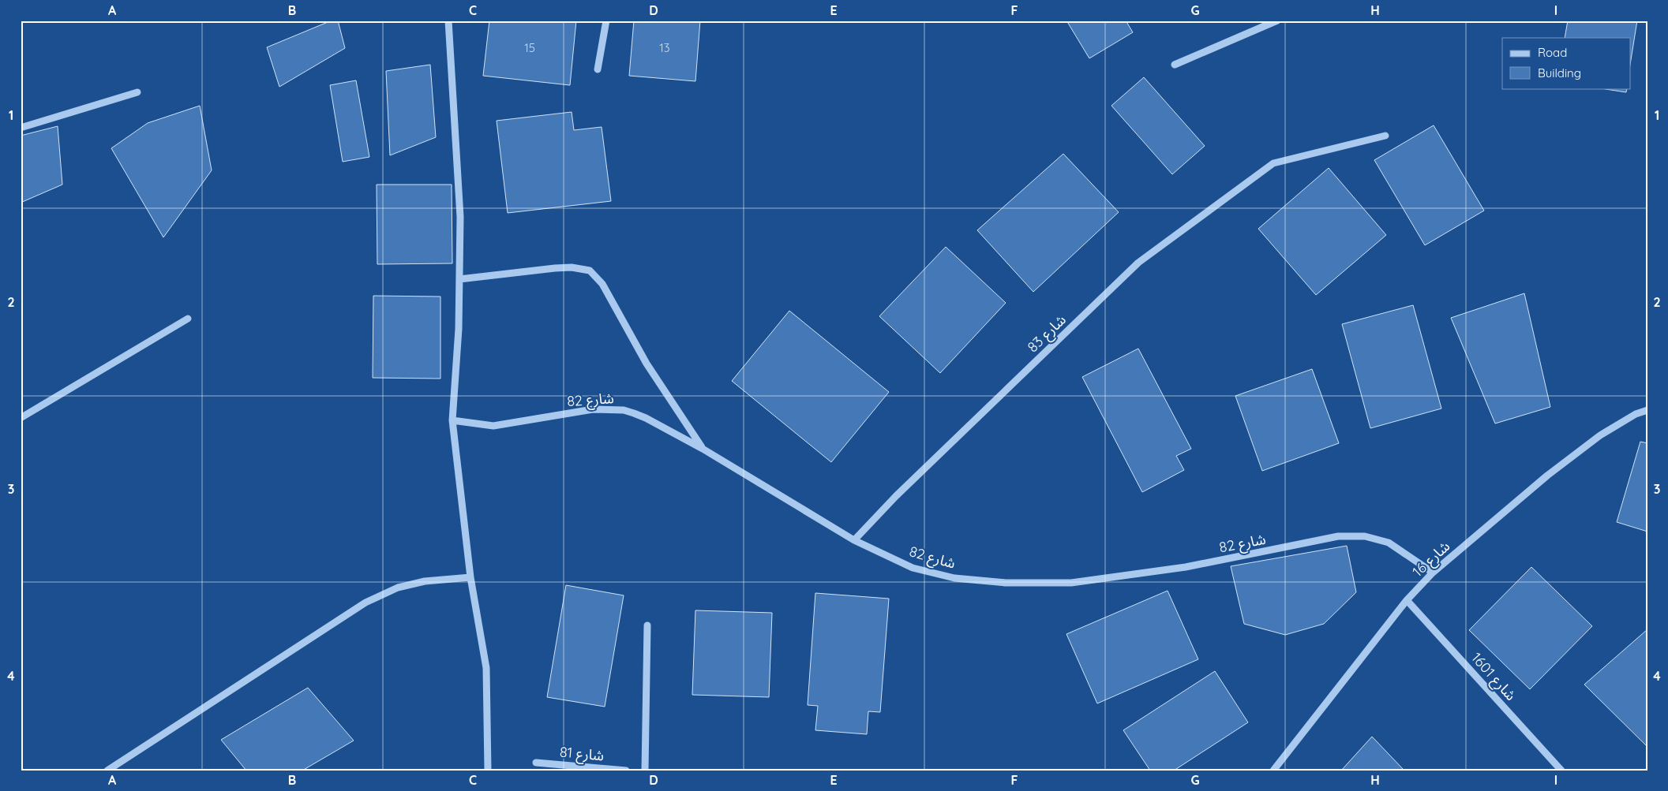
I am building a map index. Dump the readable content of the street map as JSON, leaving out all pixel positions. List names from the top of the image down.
{
  "streets": {
    "street": [
      "شارع 83",
      "شارع 82",
      "شارع 16",
      "شارع 1601",
      "شارع 81"
    ]
  },
  "crossings": [
    ["شارع 83", "شارع 82"],
    ["شارع 82", "شارع 16"],
    ["شارع 16", "شارع 1601"]
  ],
  "house_numbers": ["15", "13"],
  "legend": ["Road", "Building"],
  "grid": {
    "columns": [
      "A",
      "B",
      "C",
      "D",
      "E",
      "F",
      "G",
      "H",
      "I"
    ],
    "rows": [
      "1",
      "2",
      "3",
      "4"
    ]
  }
}
